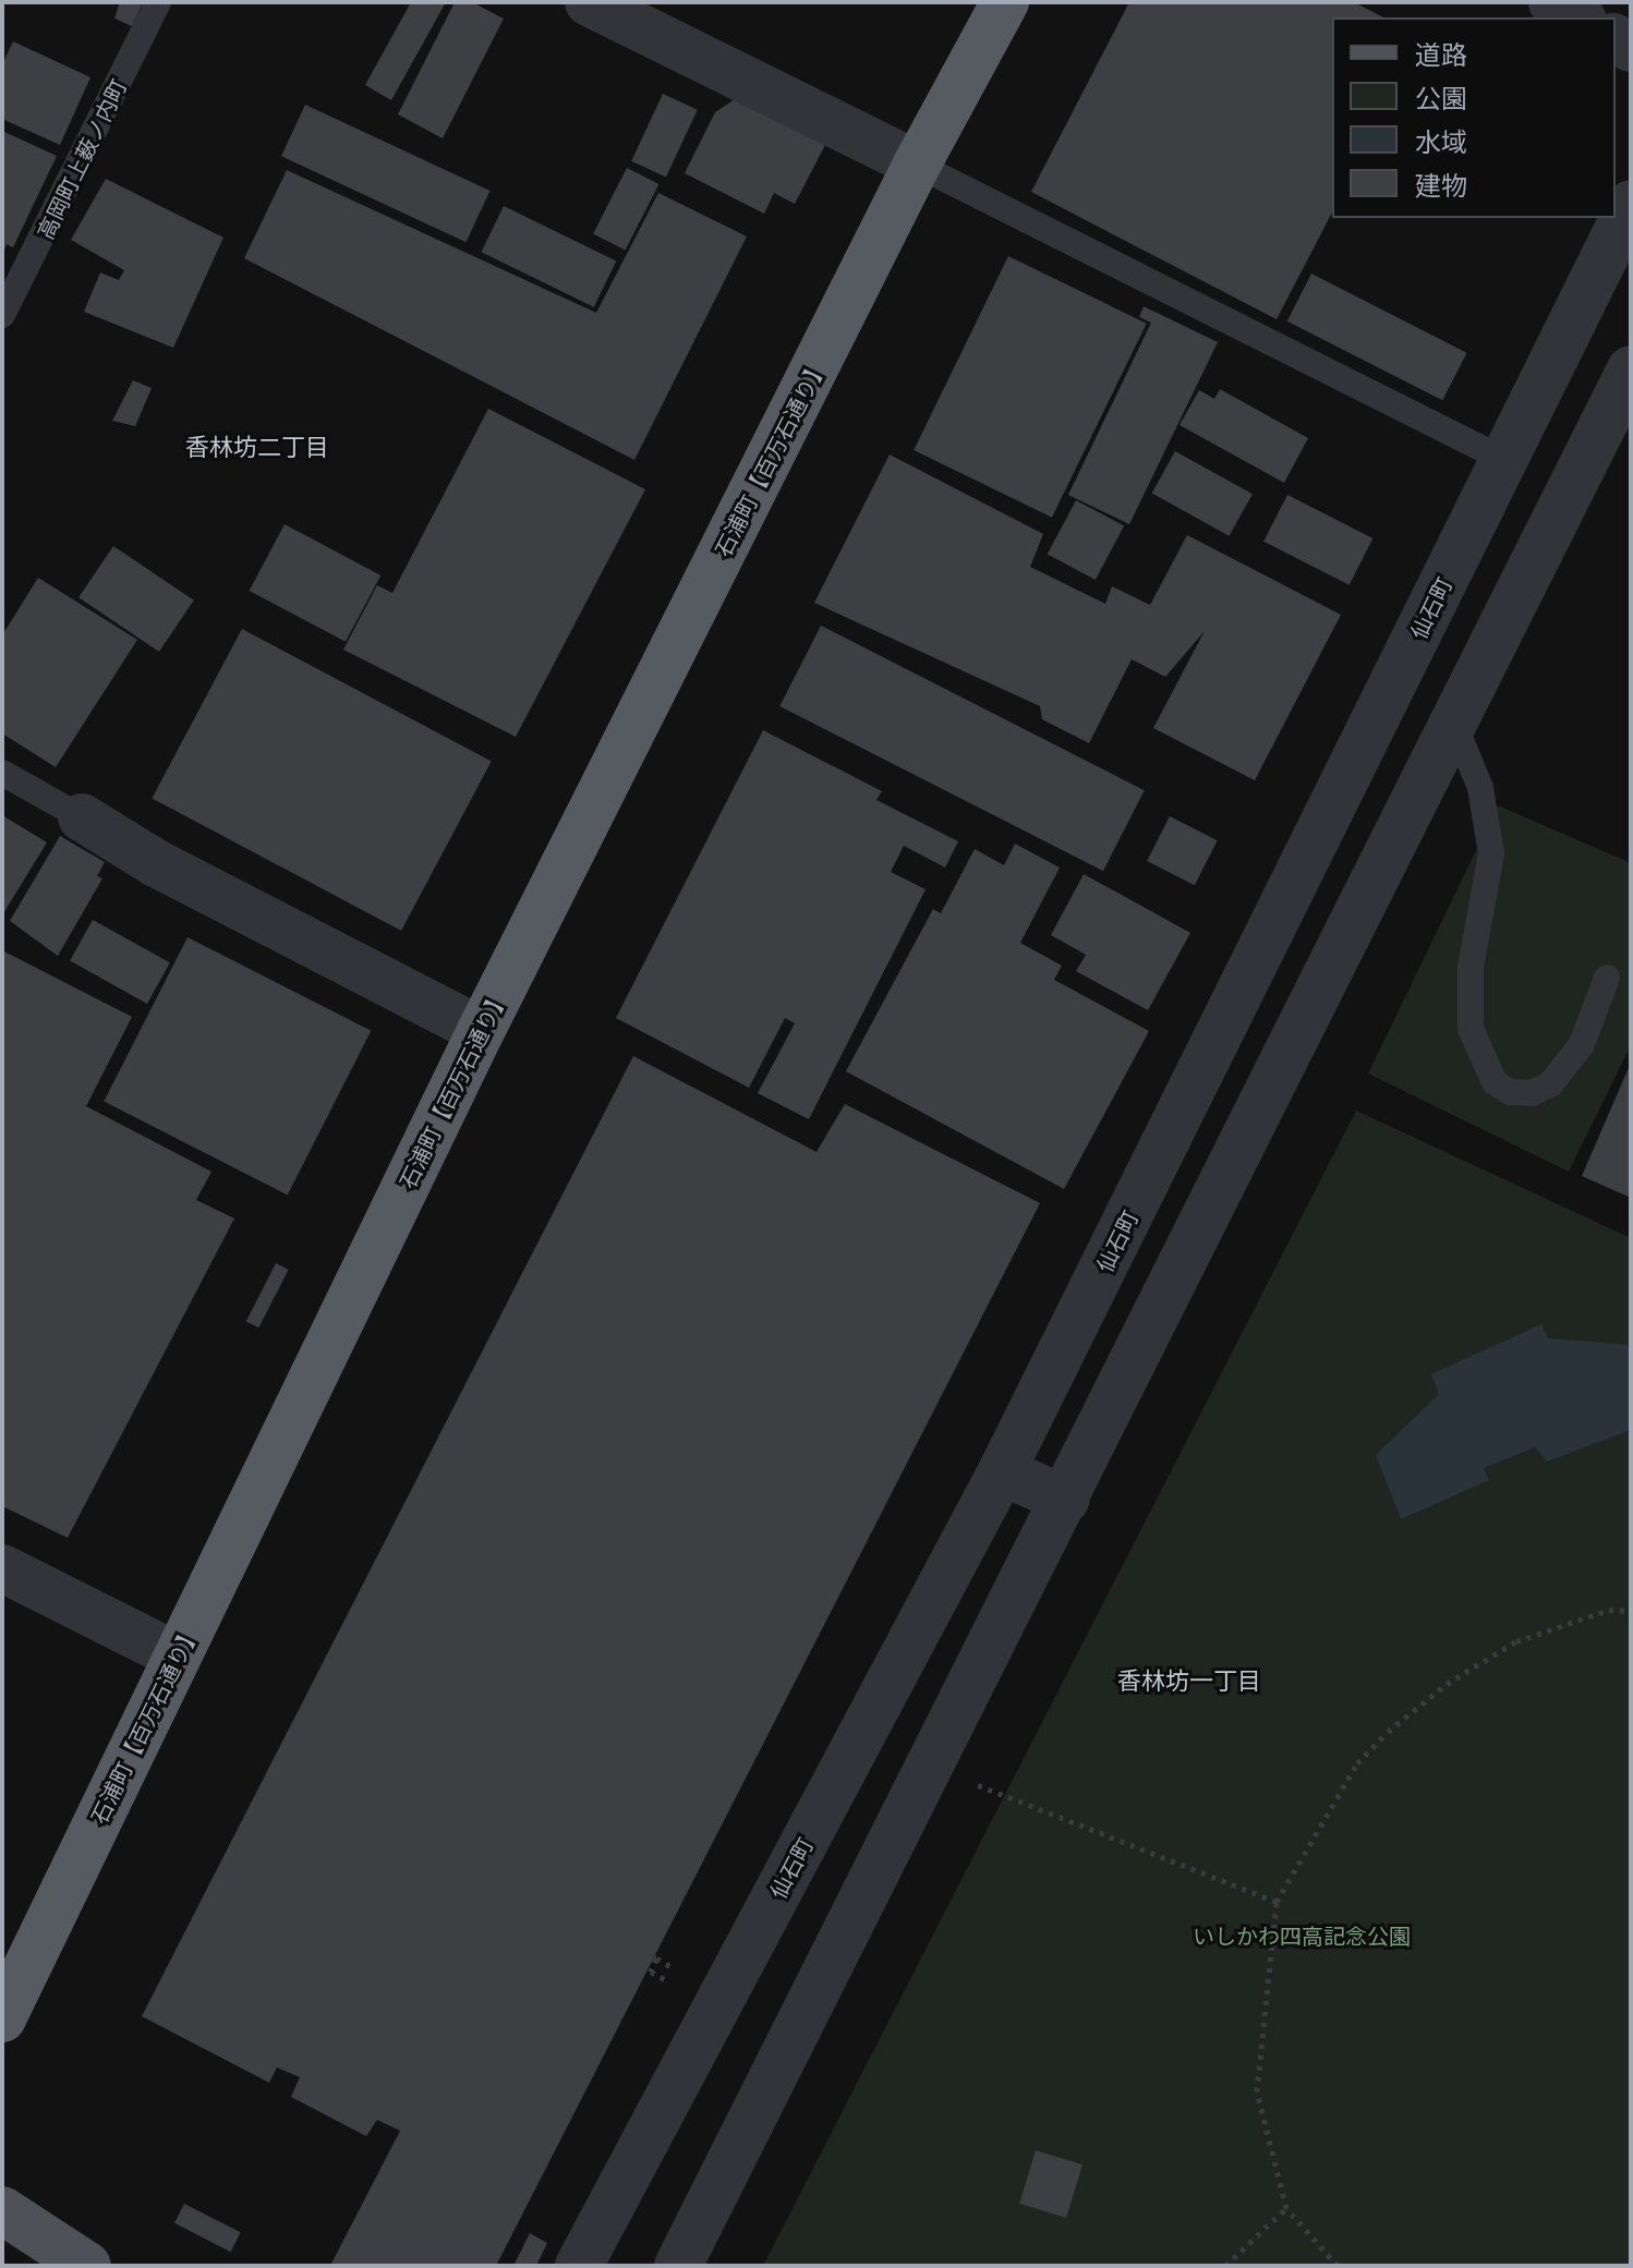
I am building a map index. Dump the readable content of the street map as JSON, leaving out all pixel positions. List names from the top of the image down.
{
  "streets": {
    "highway": ["石浦町【百万石通り】"],
    "street": ["仙石町"],
    "lane": ["高岡町上薮ノ内町"]
  },
  "districts": ["香林坊二丁目", "香林坊一丁目"],
  "parks": ["いしかわ四高記念公園"],
  "legend": [
    "道路",
    "公園",
    "水域",
    "建物"
  ]
}
